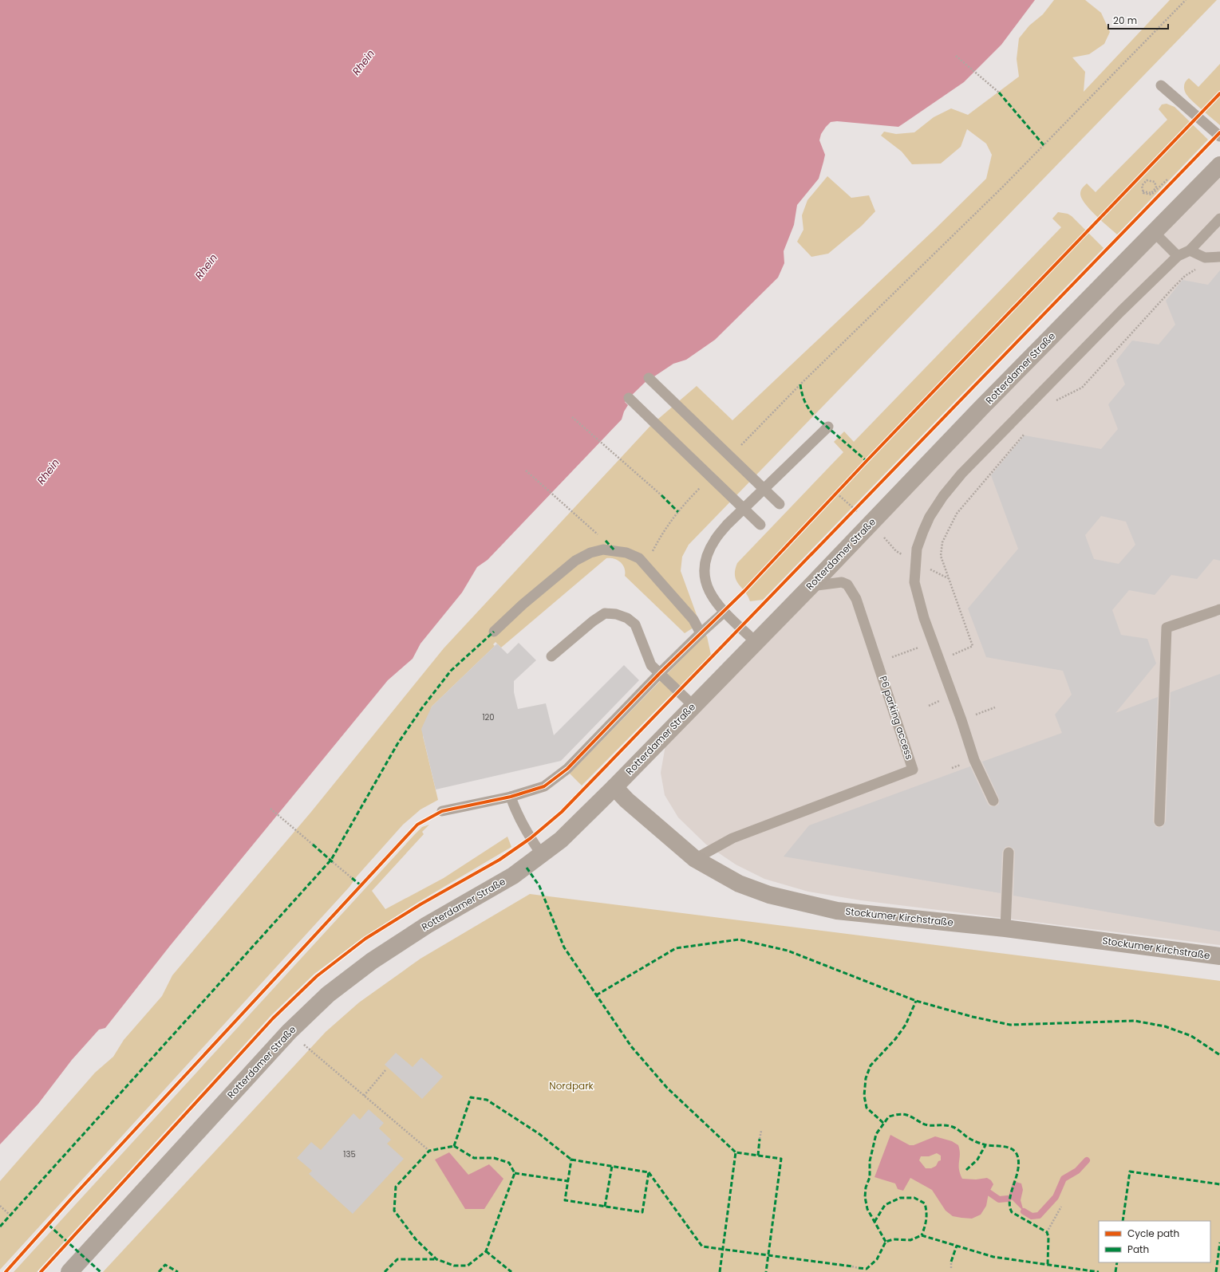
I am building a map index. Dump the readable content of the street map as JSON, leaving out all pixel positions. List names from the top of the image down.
{
  "streets": {
    "street": ["Rotterdamer Straße", "Stockumer Kirchstraße"],
    "lane": ["P6 parking access"]
  },
  "crossings": [
    ["Rotterdamer Straße", "P6 parking access"],
    ["Rotterdamer Straße", "Stockumer Kirchstraße"],
    ["P6 parking access", "Stockumer Kirchstraße"]
  ],
  "water": ["Rhein"],
  "parks": ["Nordpark"],
  "house_numbers": ["120", "135"],
  "legend": ["Cycle path", "Path"],
  "scale_bar": "20 m"
}
